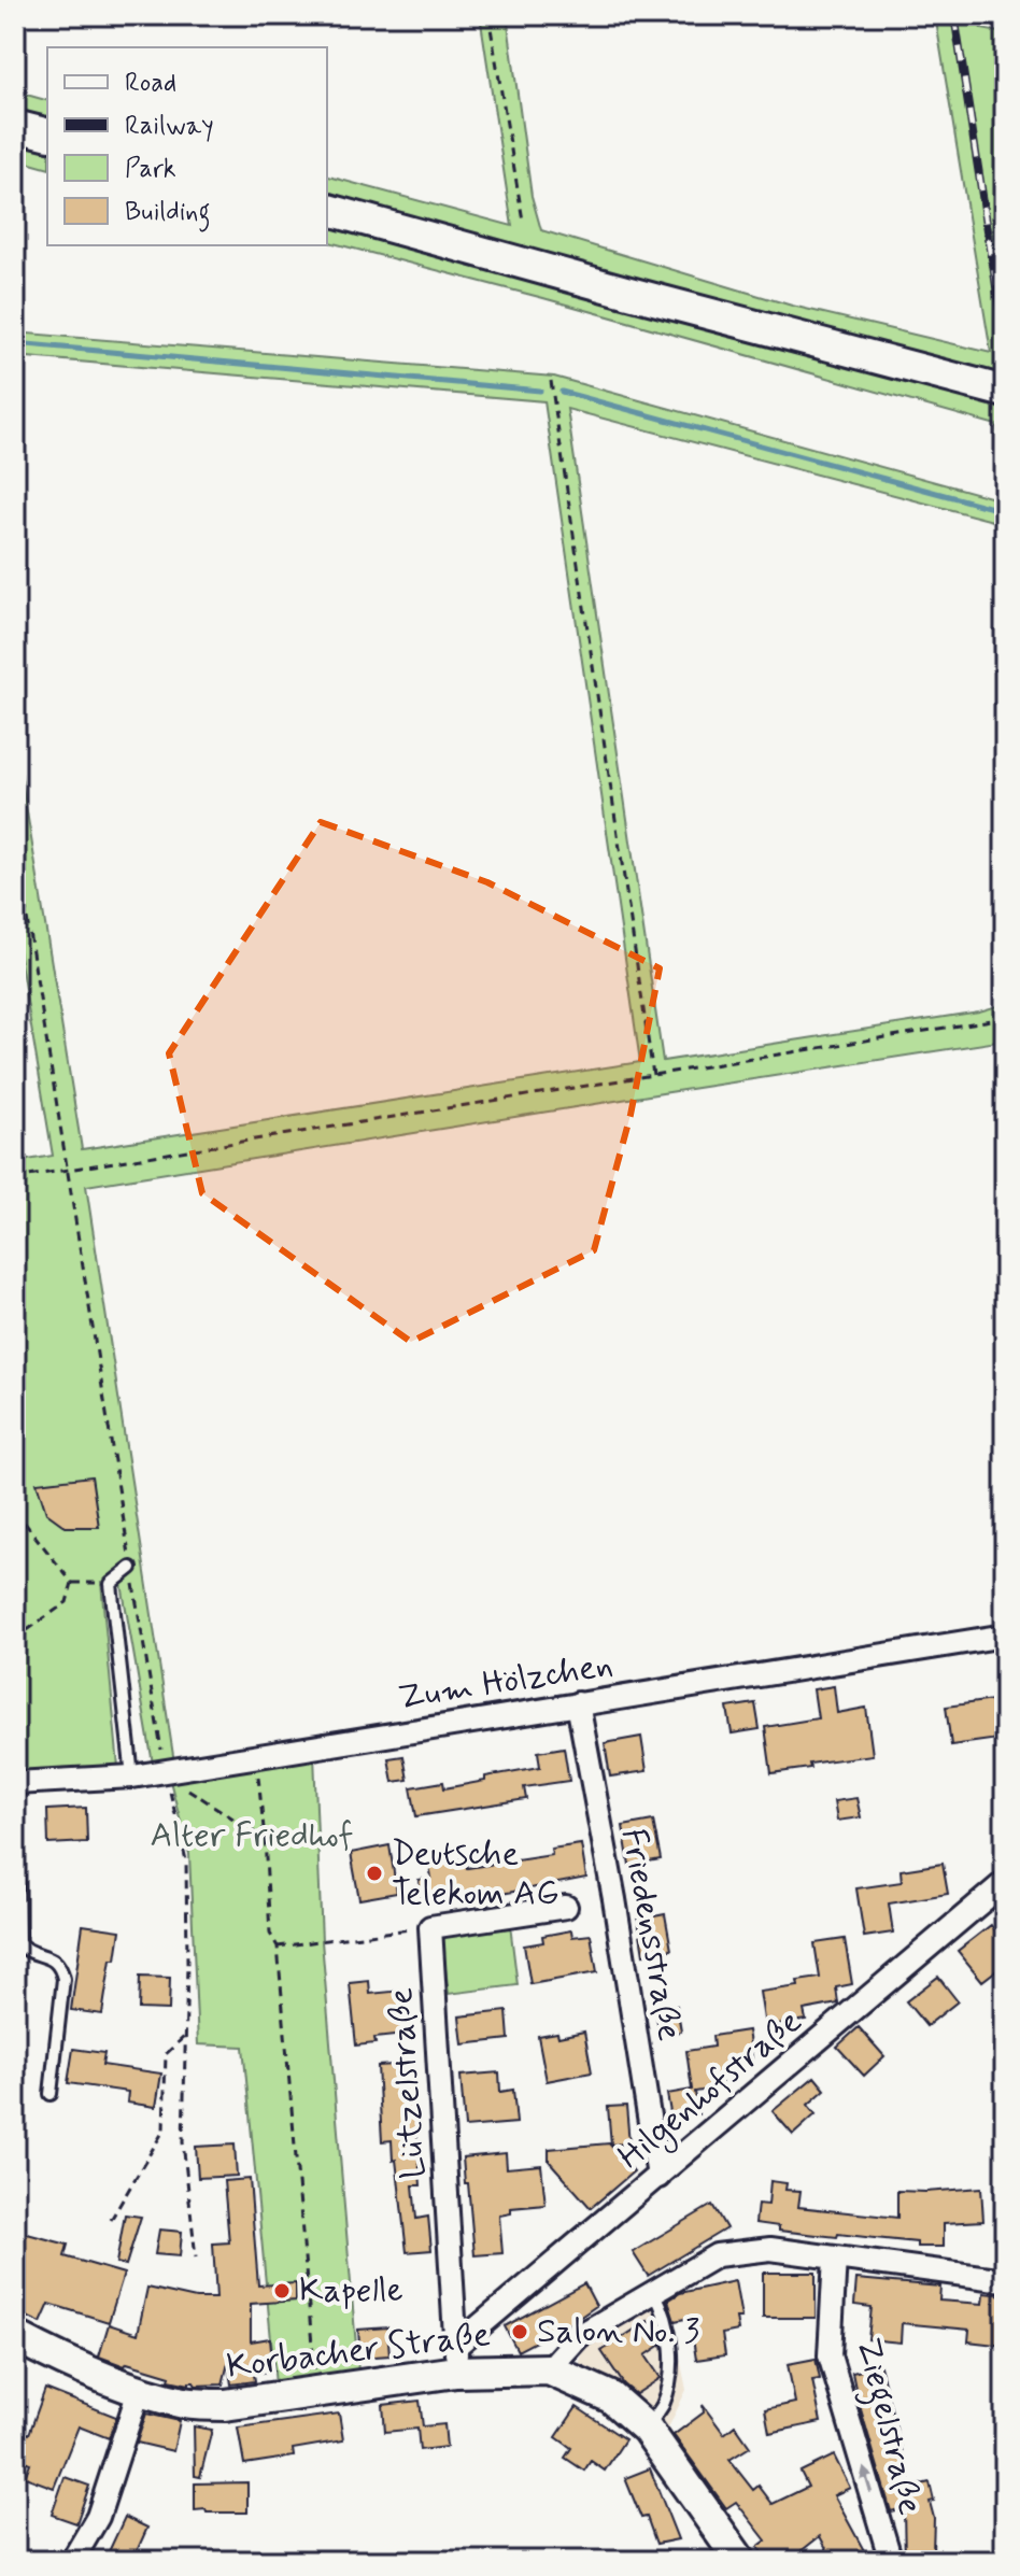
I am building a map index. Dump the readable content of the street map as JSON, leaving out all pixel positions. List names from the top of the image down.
{
  "streets": {
    "street": [
      "Zum Hölzchen",
      "Friedensstraße",
      "Lützelstraße",
      "Hilgenhofstraße",
      "Korbacher Straße",
      "Ziegelstraße"
    ]
  },
  "crossings": [
    ["Zum Hölzchen", "Friedensstraße"],
    ["Friedensstraße", "Hilgenhofstraße"],
    ["Lützelstraße", "Hilgenhofstraße"],
    ["Lützelstraße", "Korbacher Straße"],
    ["Hilgenhofstraße", "Korbacher Straße"]
  ],
  "one_way": ["Ziegelstraße"],
  "parks": ["Alter Friedhof"],
  "places": ["Deutsche Telekom AG", "Kapelle", "Salon No. 3"],
  "legend": [
    "Road",
    "Railway",
    "Park",
    "Building"
  ]
}
